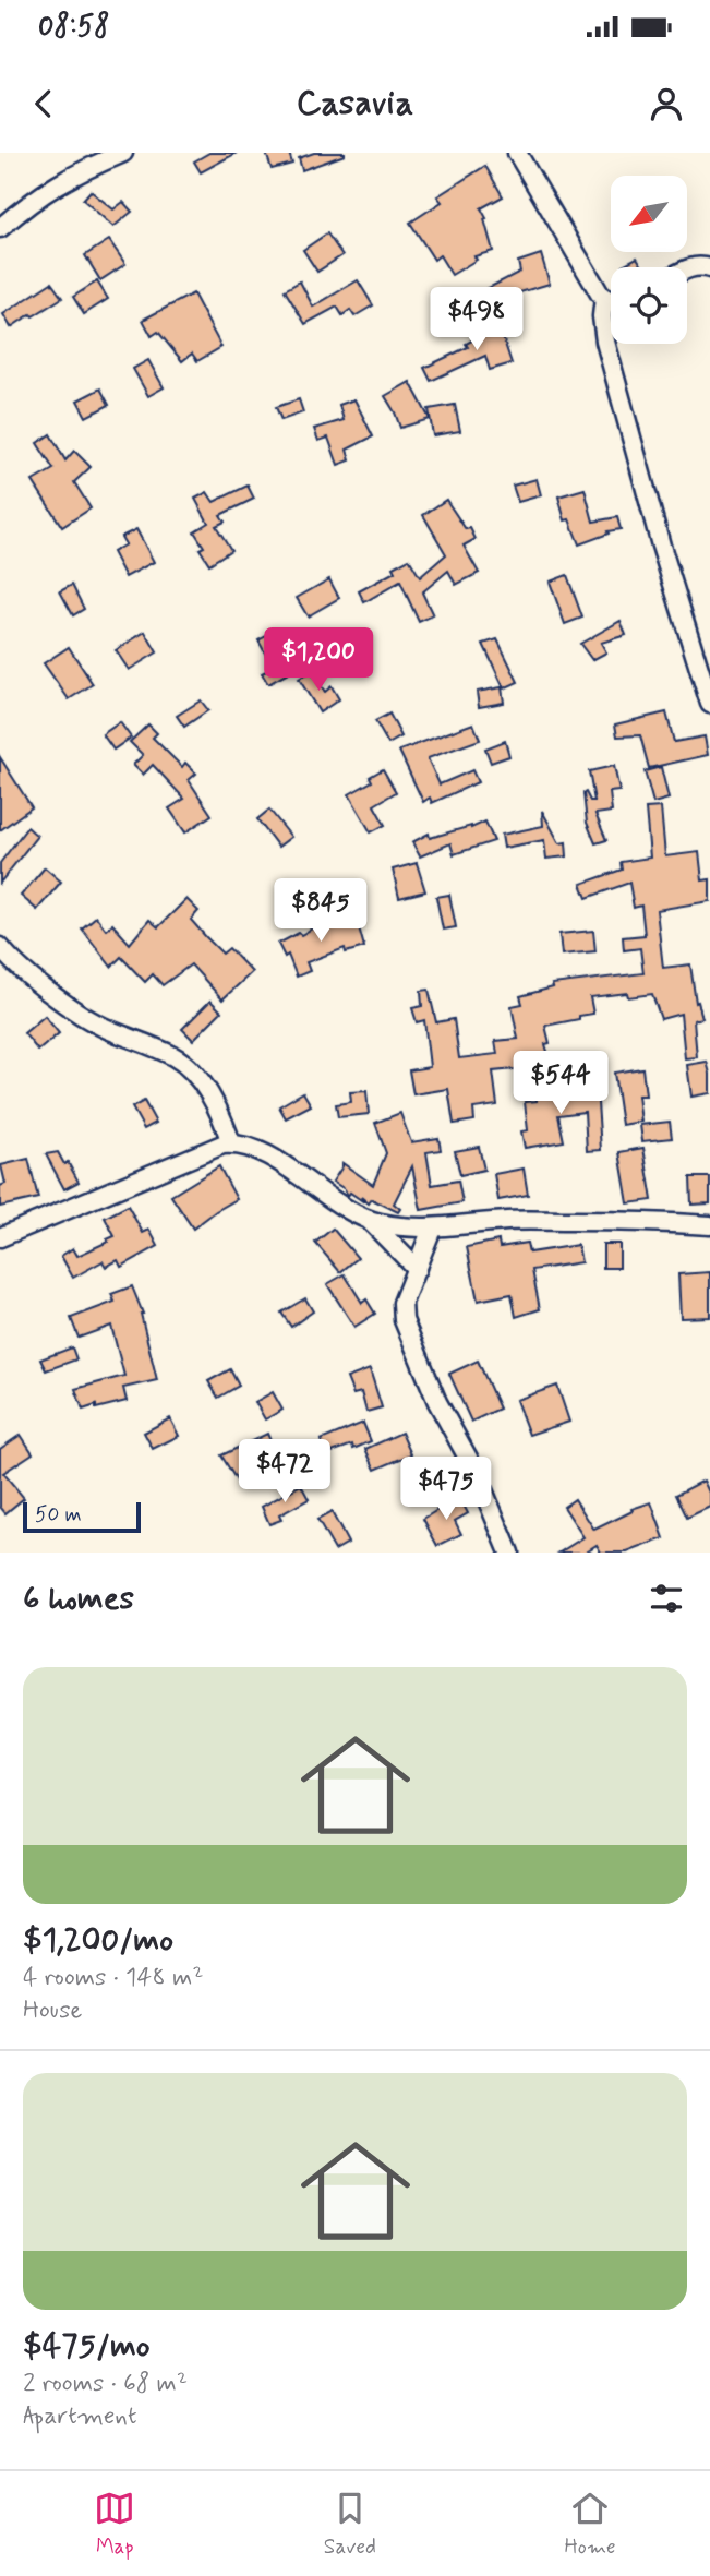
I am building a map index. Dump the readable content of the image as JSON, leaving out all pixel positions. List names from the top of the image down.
{
  "scale_bar": "50 m",
  "north": "bottom left",
  "page": {
    "status": "08:58",
    "header": "Casavia",
    "price": [
      "$498",
      "$1,200",
      "$845",
      "$544",
      "$472",
      "$475"
    ],
    "scale": "50 m",
    "heading": "6 homes",
    "list": [
      {
        "name": "$1,200/mo",
        "note": "4 rooms · 148 m² · House"
      },
      {
        "name": "$475/mo",
        "note": "2 rooms · 68 m² · Apartment"
      }
    ],
    "tabs": ["Map", "Saved", "Home"]
  }
}
